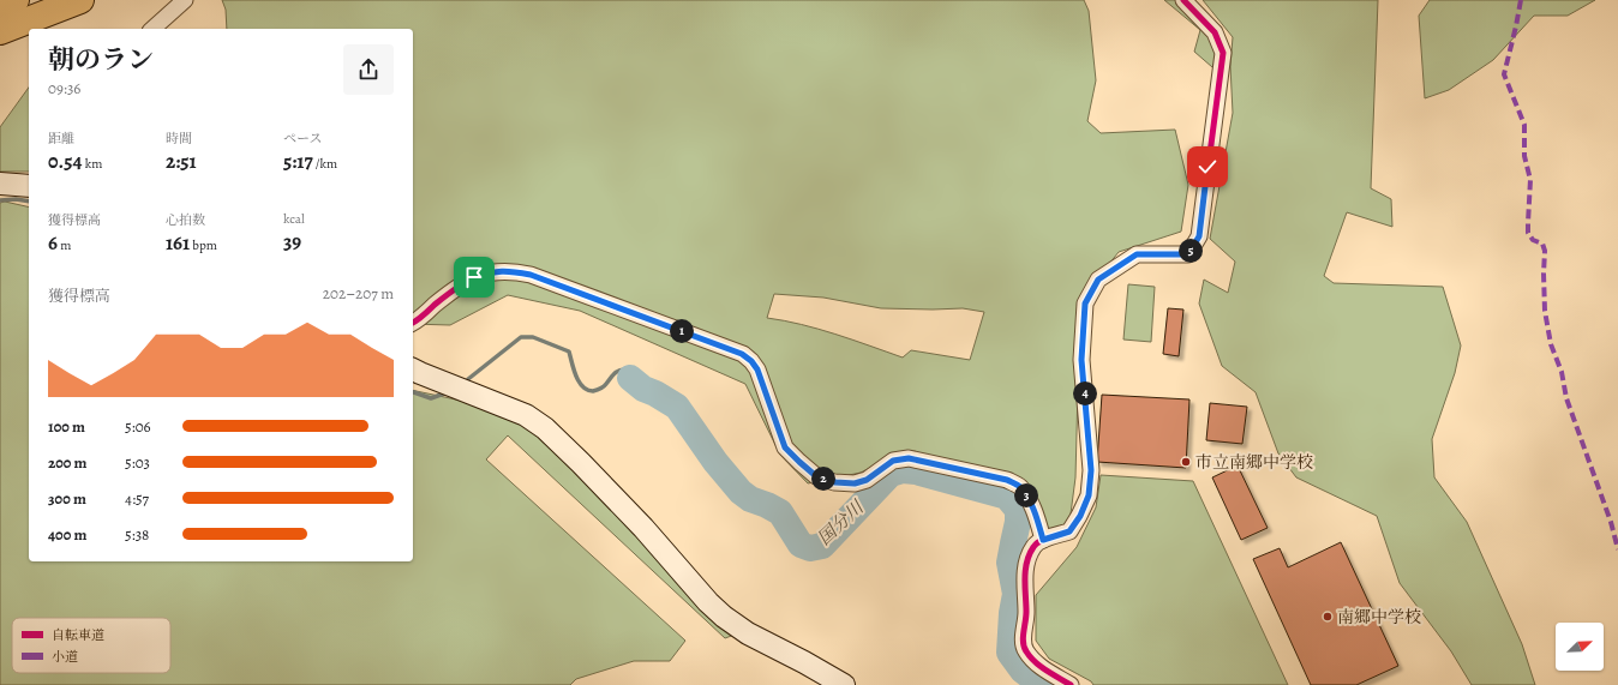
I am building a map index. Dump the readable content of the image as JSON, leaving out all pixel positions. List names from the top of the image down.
{
  "water": ["国分川"],
  "places": ["市立南郷中学校", "南郷中学校"],
  "legend": ["自転車道", "小道"],
  "north": "top right",
  "page": {
    "heading": ["朝のラン", "09:36"],
    "stats": [
      ["距離", "0.54 km"],
      ["時間", "2:51"],
      ["ペース", "5:17 /km"],
      ["獲得標高", "6 m"],
      ["心拍数", "161 bpm"],
      ["kcal", "39"]
    ],
    "pins": [
      "5",
      "1",
      "4",
      "2",
      "3"
    ],
    "chart": ["獲得標高", "202–207 m"],
    "list": [
      {
        "name": "100 m",
        "note": "5:06"
      },
      {
        "name": "200 m",
        "note": "5:03"
      },
      {
        "name": "300 m",
        "note": "4:57"
      },
      {
        "name": "400 m",
        "note": "5:38"
      }
    ]
  }
}
